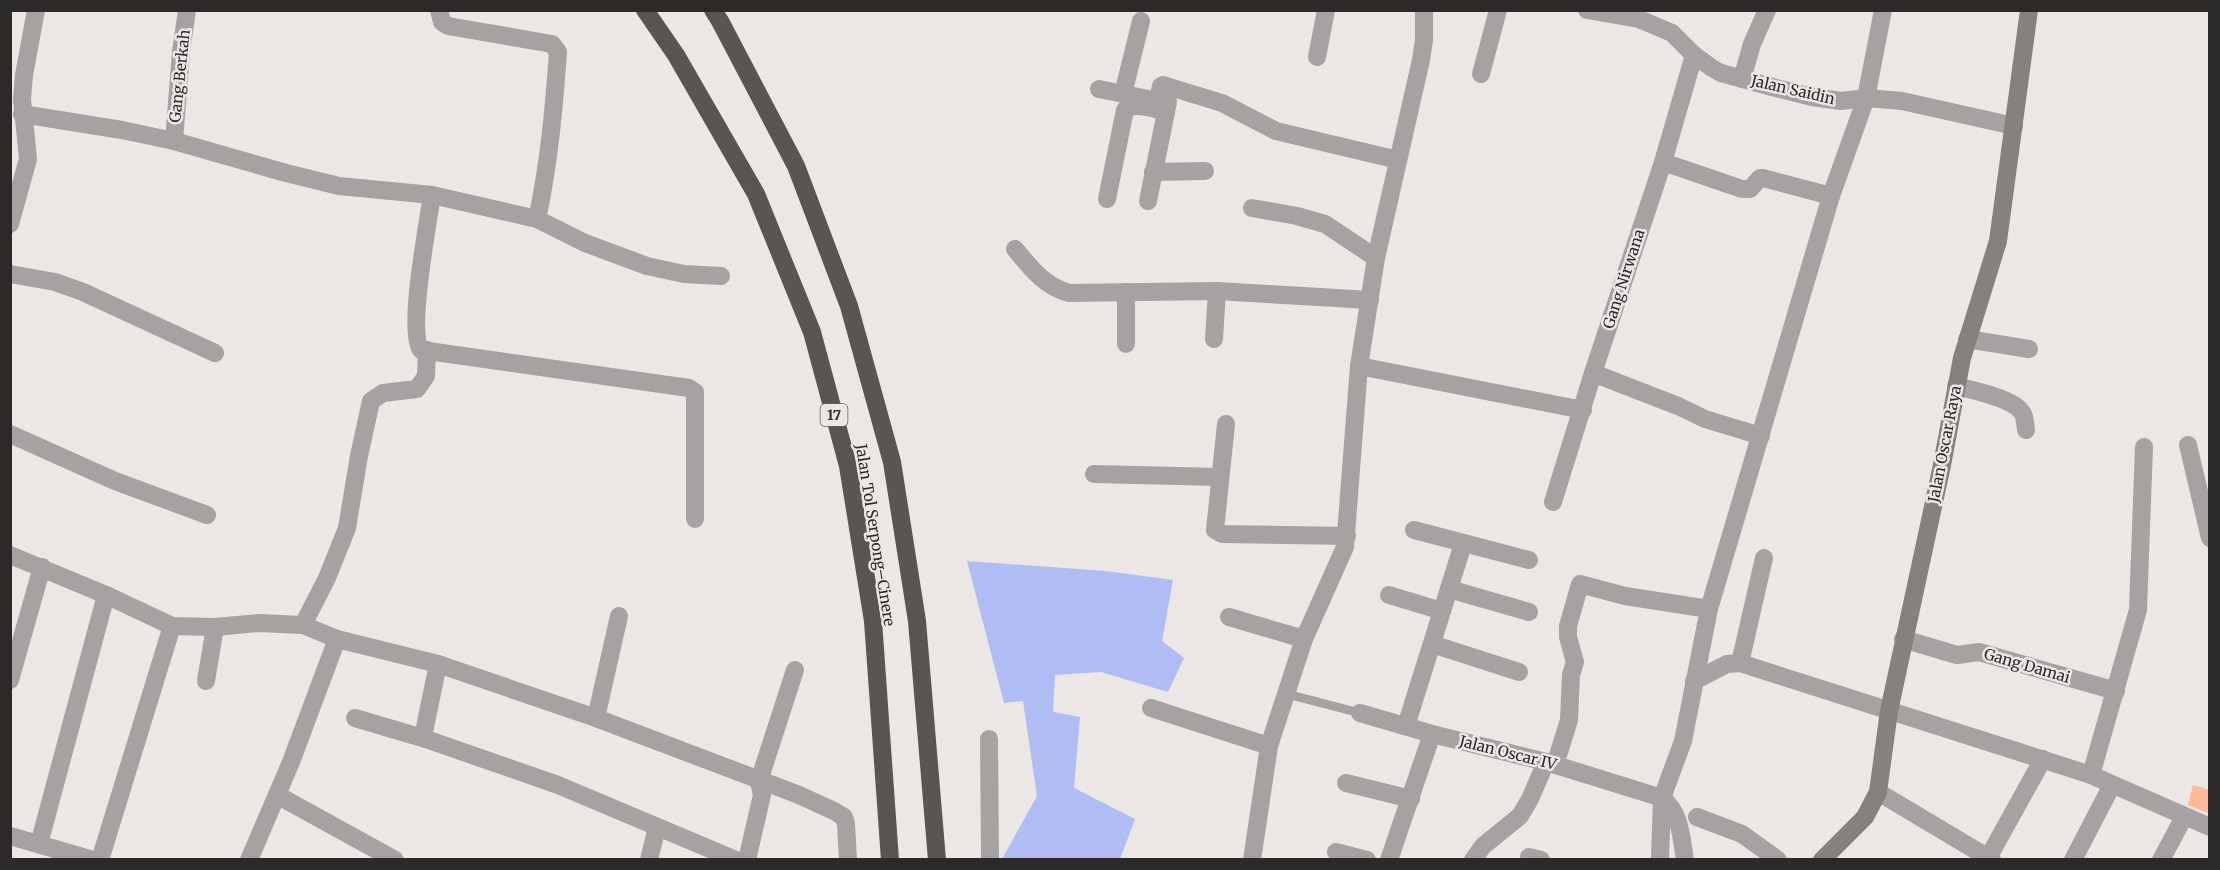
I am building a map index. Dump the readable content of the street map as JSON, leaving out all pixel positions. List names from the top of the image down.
{
  "streets": {
    "highway": ["17", "Jalan Tol Serpong–Cinere"],
    "street": [
      "Gang Berkah",
      "Jalan Saidin",
      "Gang Nirwana",
      "Jalan Oscar Raya",
      "Gang Damai",
      "Jalan Oscar IV"
    ]
  },
  "crossings": [
    ["Jalan Saidin", "Gang Nirwana"],
    ["Jalan Saidin", "Jalan Oscar Raya"],
    ["Jalan Oscar Raya", "Gang Damai"]
  ]
}
